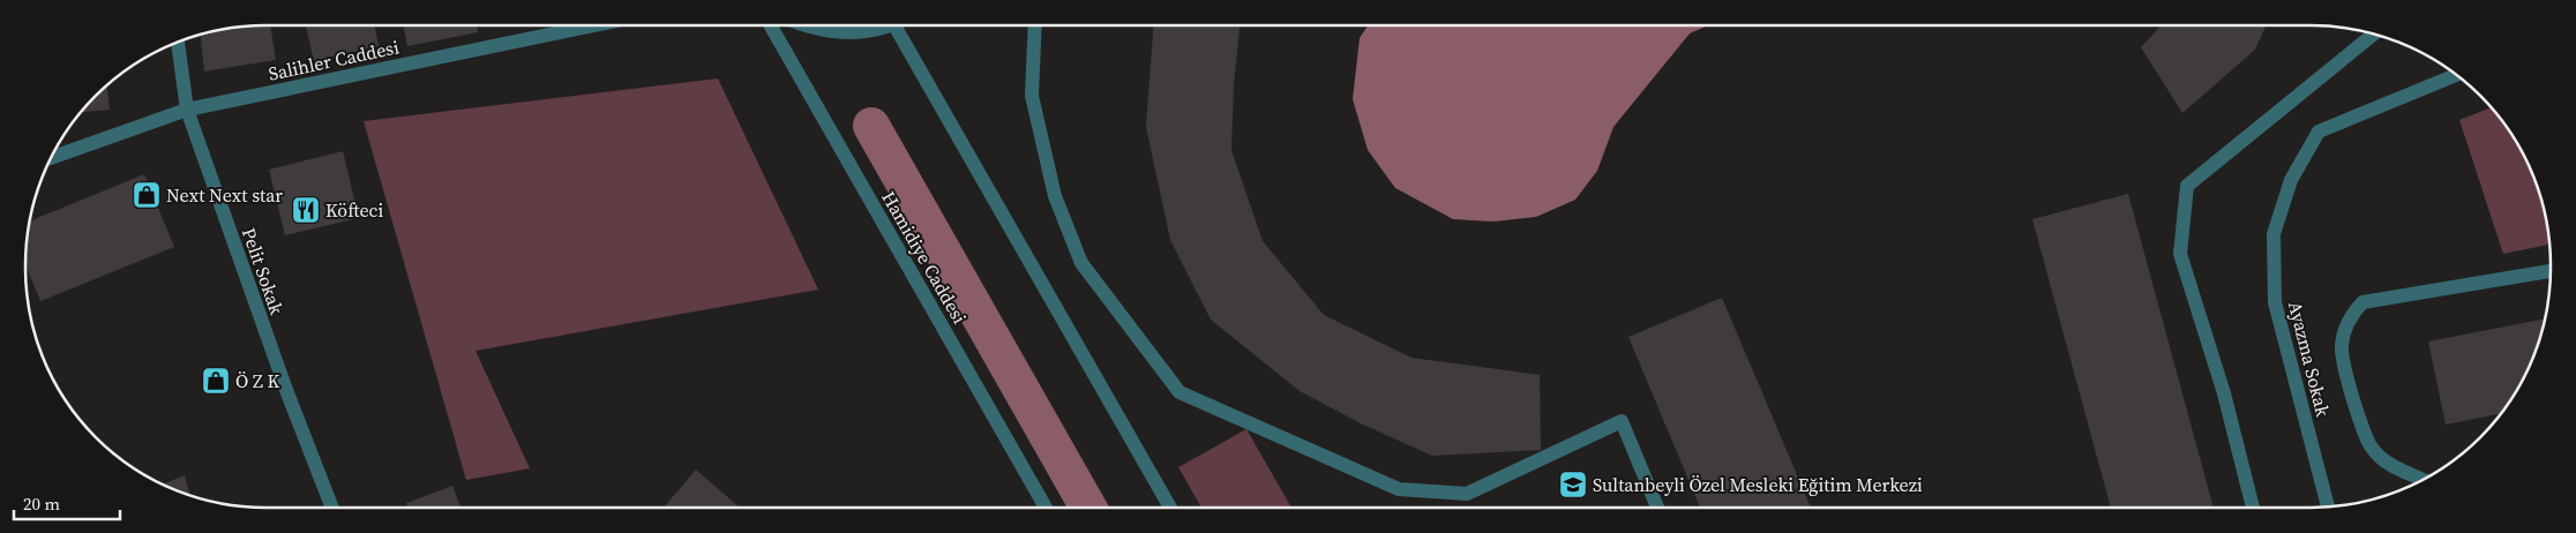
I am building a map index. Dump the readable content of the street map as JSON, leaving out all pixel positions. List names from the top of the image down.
{
  "streets": {
    "street": [
      "Salihler Caddesi",
      "Hamidiye Caddesi",
      "Pelit Sokak",
      "Ayazma Sokak"
    ]
  },
  "crossings": [
    ["Salihler Caddesi", "Pelit Sokak"]
  ],
  "places": {
    "shop": ["Next Next star", "Ö Z K"],
    "restaurant": ["Köfteci"],
    "school or university": ["Sultanbeyli Özel Mesleki Eğitim Merkezi"]
  },
  "scale_bar": "20 m"
}
